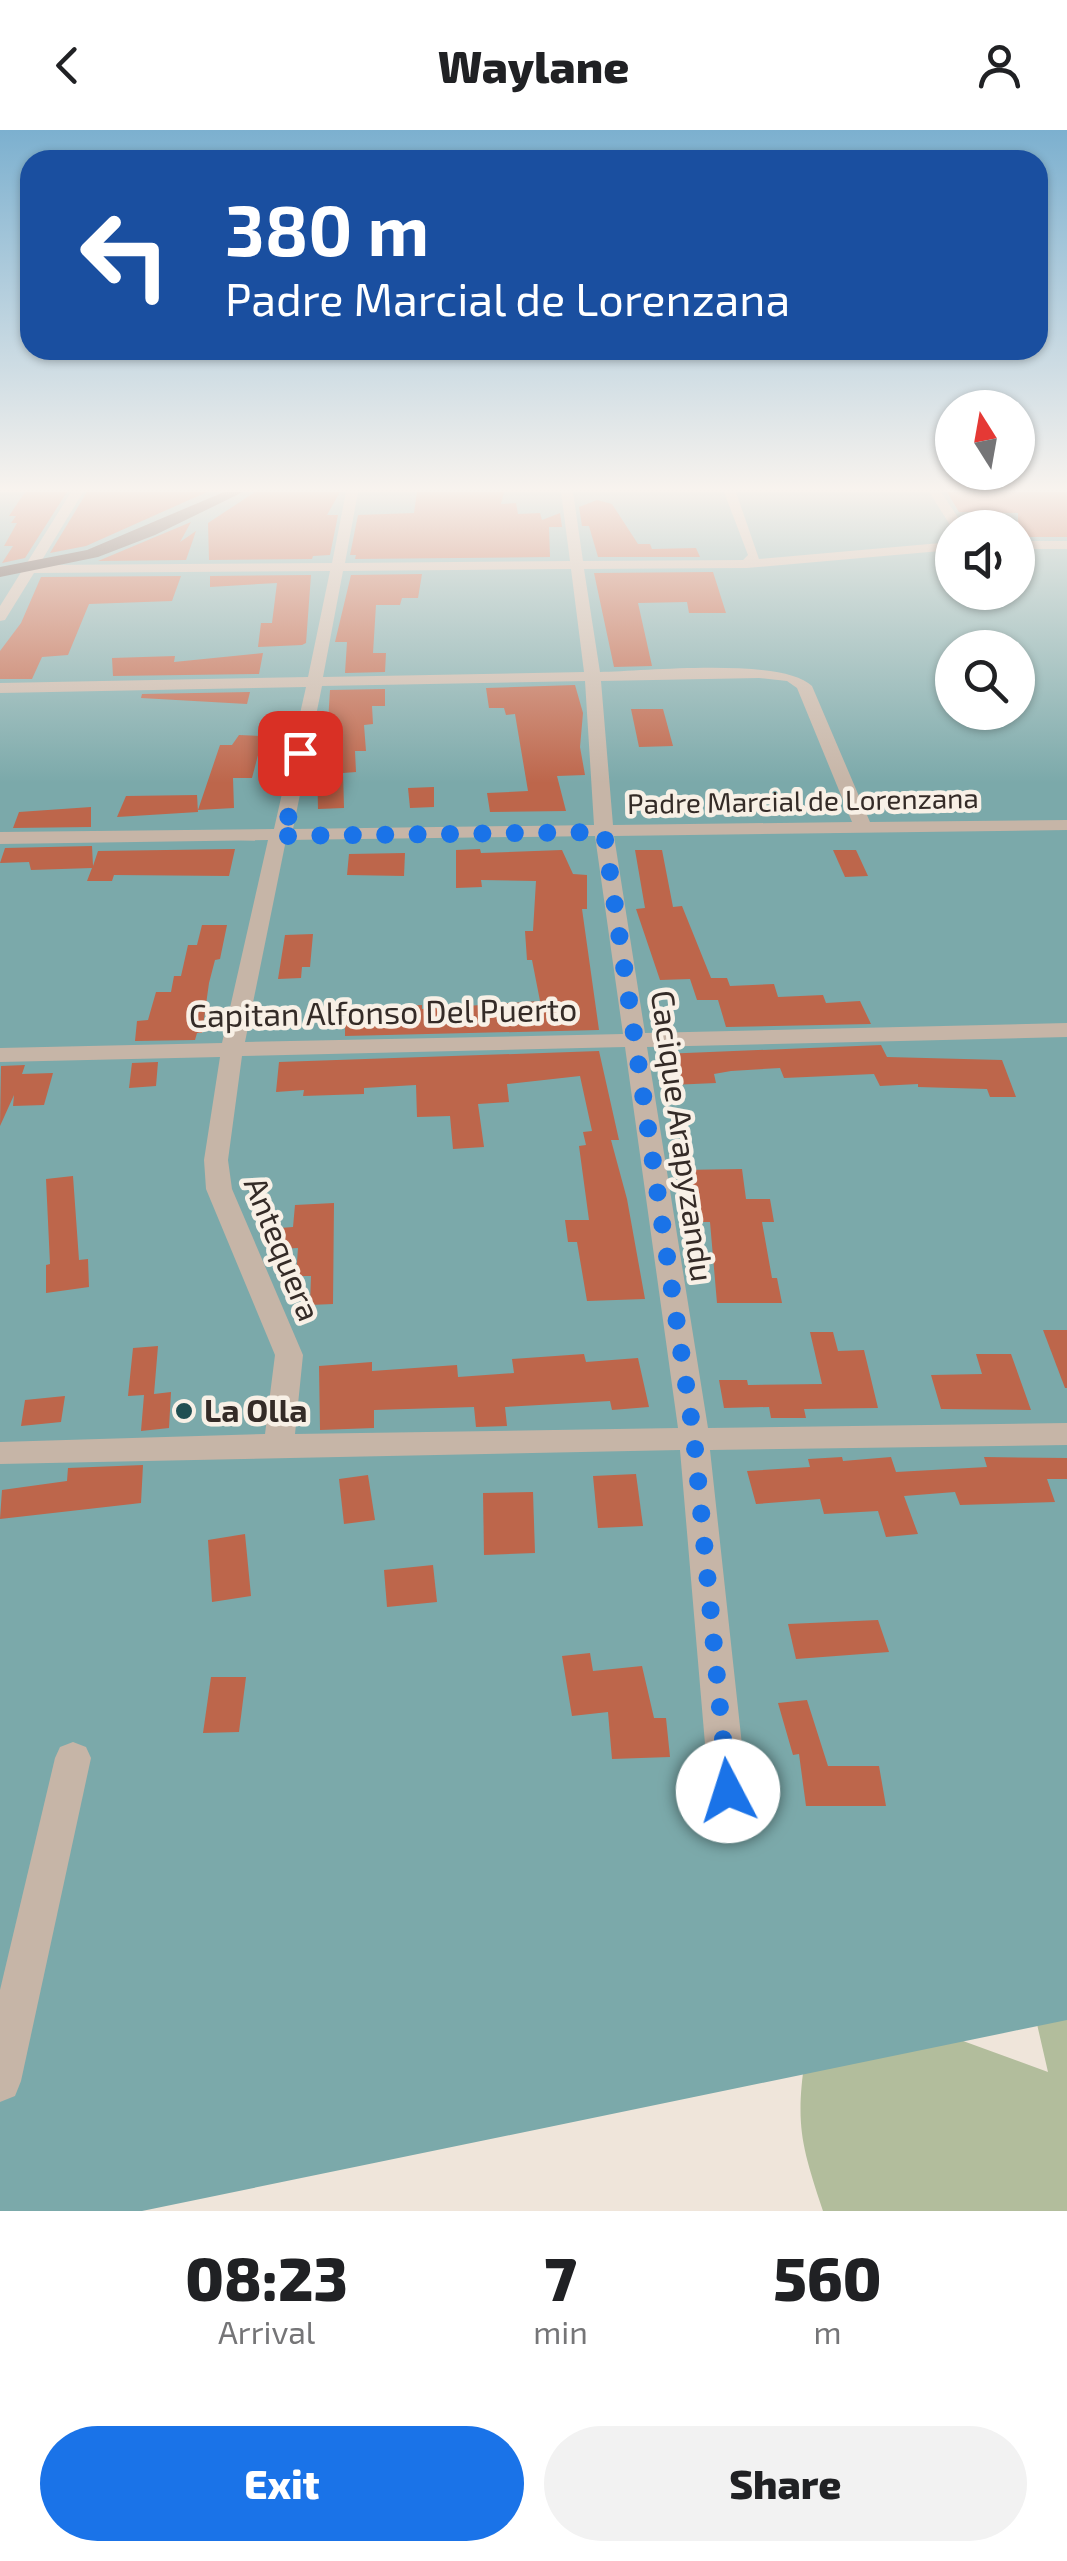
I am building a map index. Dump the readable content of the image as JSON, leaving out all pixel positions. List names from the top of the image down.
{
  "streets": {
    "street": [
      "Padre Marcial de Lorenzana",
      "Capitan Alfonso Del Puerto",
      "Cacique Arapyzandu",
      "Antequera"
    ]
  },
  "crossings": [
    ["Padre Marcial de Lorenzana", "Cacique Arapyzandu"],
    ["Padre Marcial de Lorenzana", "Antequera"],
    ["Capitan Alfonso Del Puerto", "Cacique Arapyzandu"],
    ["Capitan Alfonso Del Puerto", "Antequera"]
  ],
  "places": ["La Olla"],
  "north": "top",
  "page": {
    "header": "Waylane",
    "turn": ["380 m", "Padre Marcial de Lorenzana"],
    "eta": [
      "08:23",
      "Arrival",
      "7",
      "min",
      "560",
      "m"
    ],
    "buttons": ["Exit", "Share"]
  }
}
